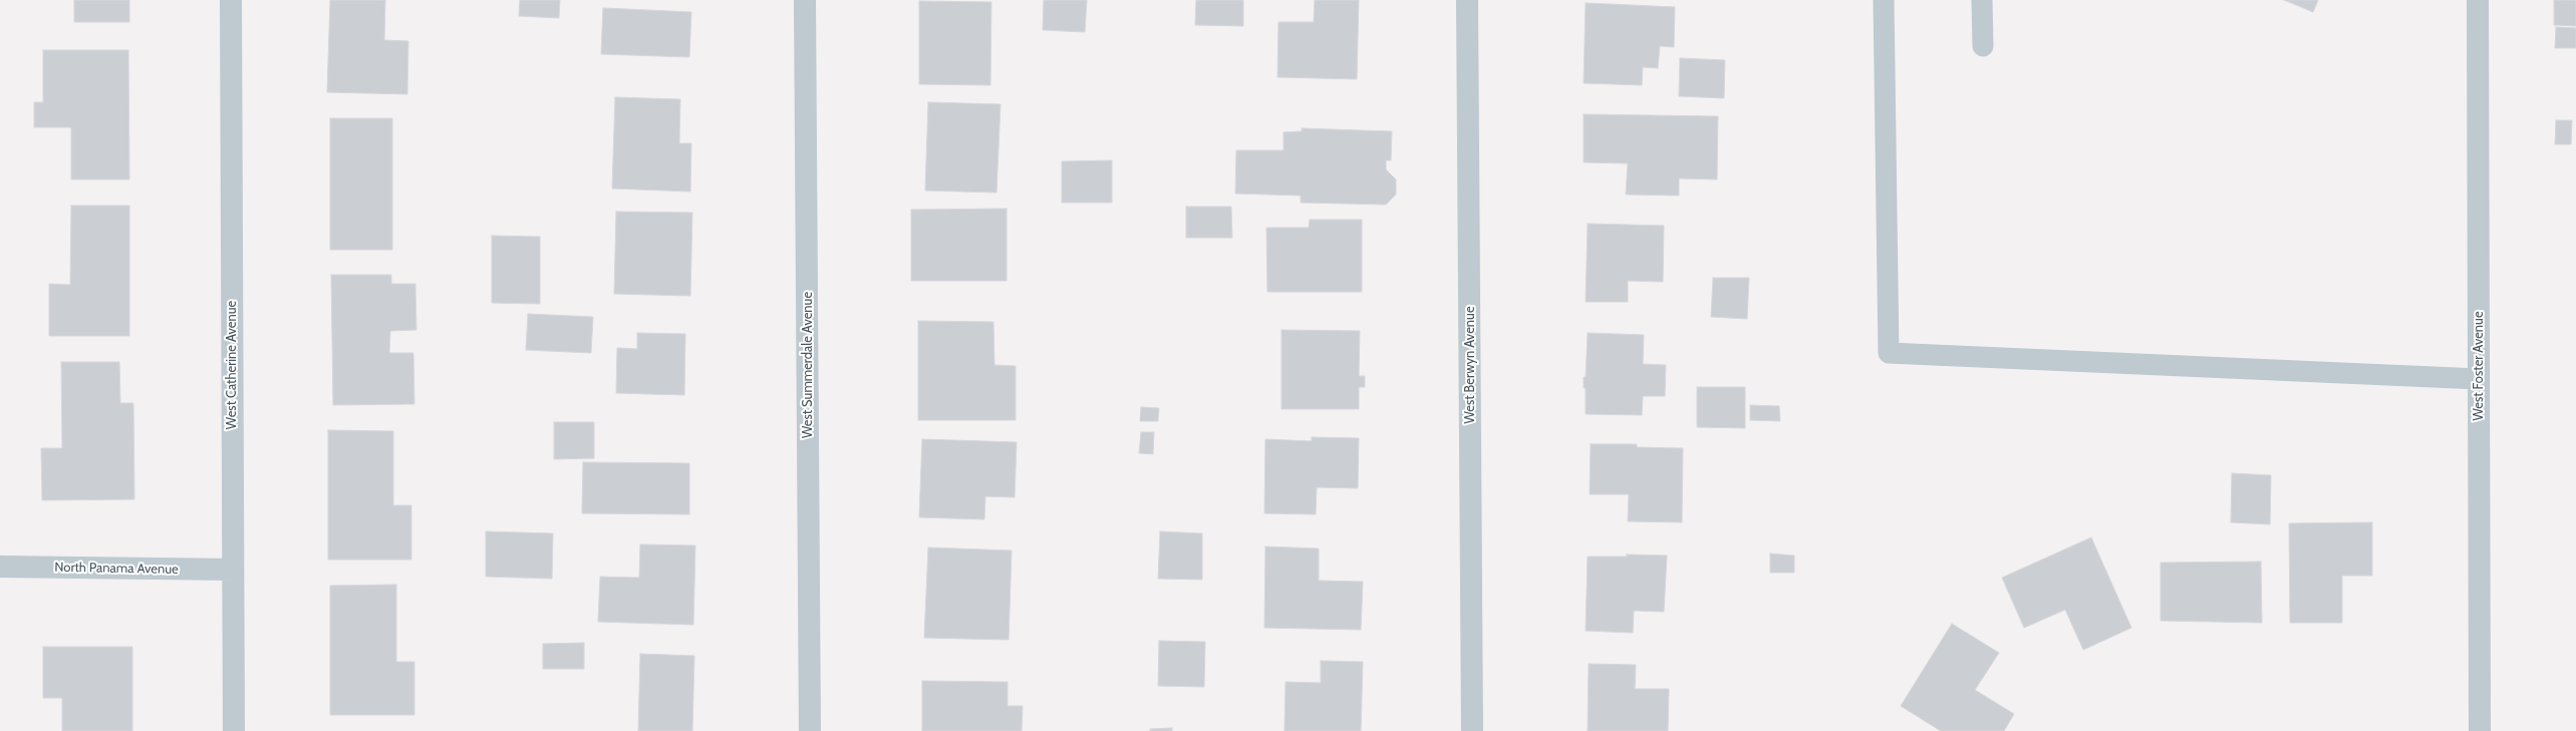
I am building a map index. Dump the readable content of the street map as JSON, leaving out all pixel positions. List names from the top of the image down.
{
  "streets": {
    "street": [
      "West Catherine Avenue",
      "West Summerdale Avenue",
      "West Berwyn Avenue",
      "West Foster Avenue",
      "North Panama Avenue"
    ]
  },
  "crossings": [
    ["West Catherine Avenue", "North Panama Avenue"]
  ]
}
